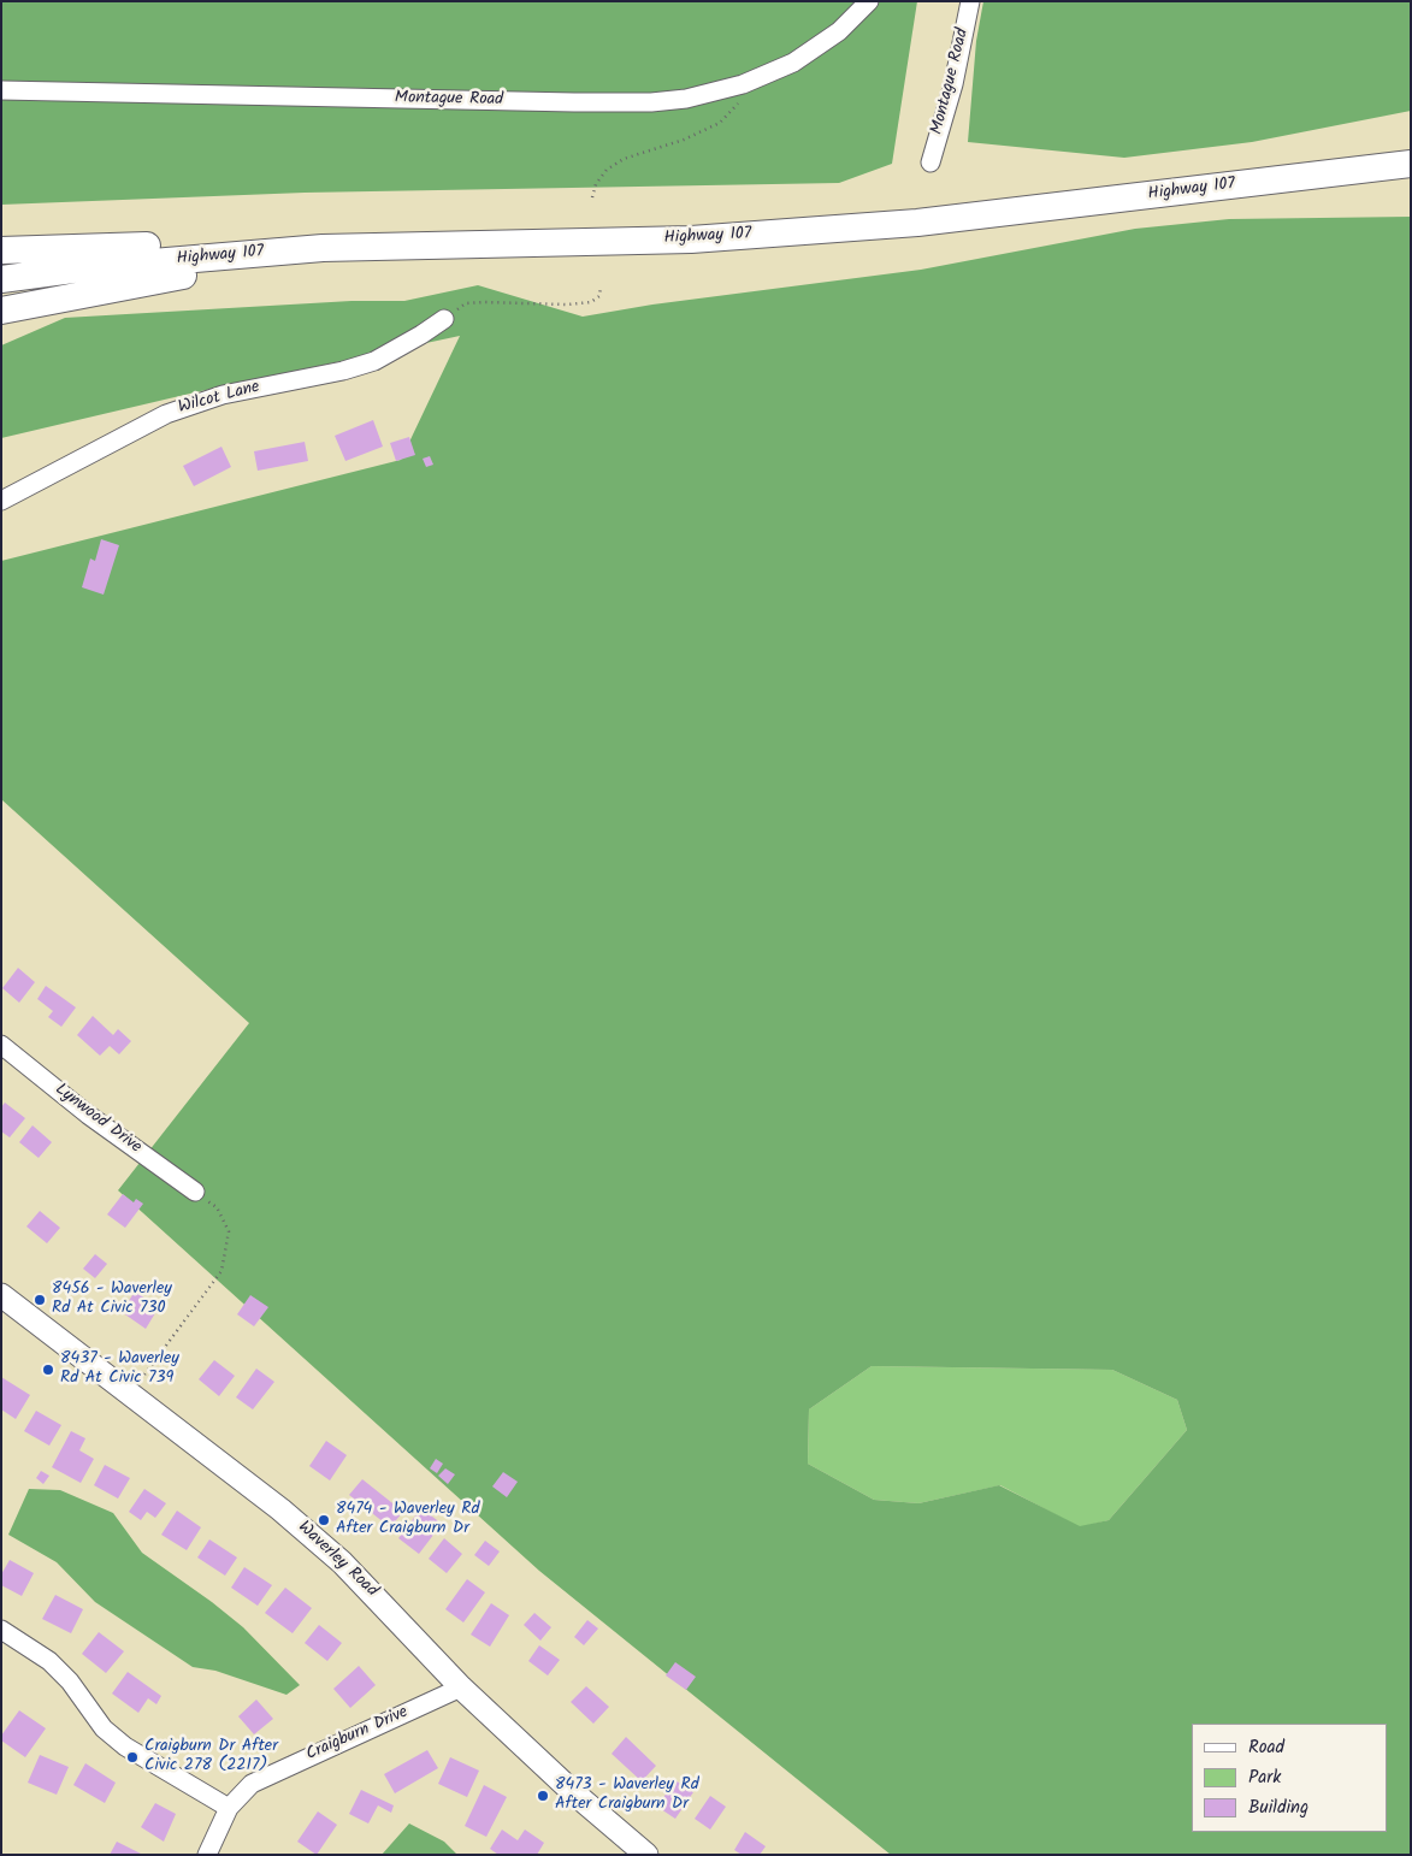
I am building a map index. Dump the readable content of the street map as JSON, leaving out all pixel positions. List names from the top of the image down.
{
  "streets": {
    "highway": ["Highway 107"],
    "main road": ["Waverley Road"],
    "street": [
      "Montague Road",
      "Wilcot Lane",
      "Lynwood Drive",
      "Craigburn Drive"
    ]
  },
  "crossings": [
    ["Waverley Road", "Craigburn Drive"]
  ],
  "places": [
    "8456 - Waverley Rd At Civic 730",
    "8437 - Waverley Rd At Civic 739",
    "8474 - Waverley Rd After Craigburn Dr",
    "Craigburn Dr After Civic 278 (2217)",
    "8473 - Waverley Rd After Craigburn Dr"
  ],
  "legend": ["Road", "Park", "Building"]
}
